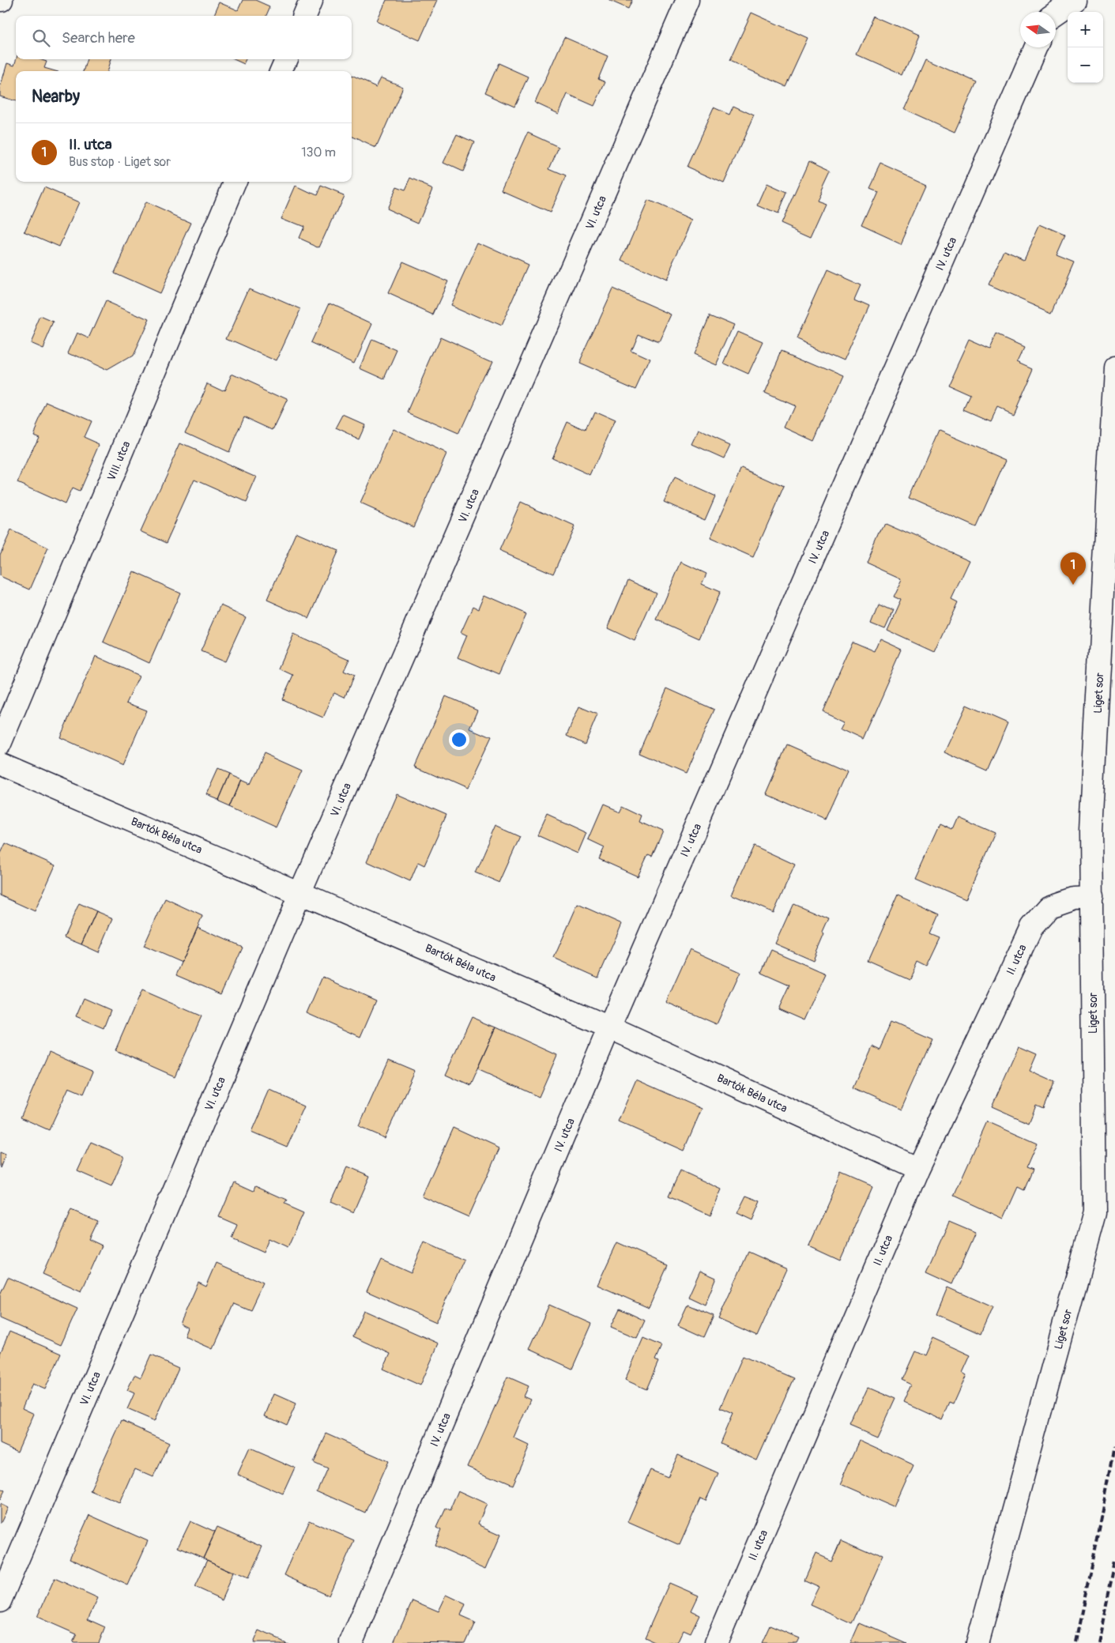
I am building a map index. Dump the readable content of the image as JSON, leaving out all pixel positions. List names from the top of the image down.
{
  "streets": {
    "street": [
      "VI. utca",
      "IV. utca",
      "VIII. utca",
      "Liget sor",
      "Bartók Béla utca",
      "II. utca"
    ]
  },
  "crossings": [
    ["VI. utca", "Bartók Béla utca"],
    ["IV. utca", "Bartók Béla utca"],
    ["Liget sor", "II. utca"],
    ["Bartók Béla utca", "II. utca"]
  ],
  "north": "left",
  "page": {
    "map_buttons": ["+", "−"],
    "search": "Search here",
    "heading": "Nearby",
    "list": [
      {
        "mark": "1",
        "name": "II. utca",
        "note": "Bus stop · Liget sor",
        "value": "130 m"
      }
    ],
    "pins": "1"
  }
}
